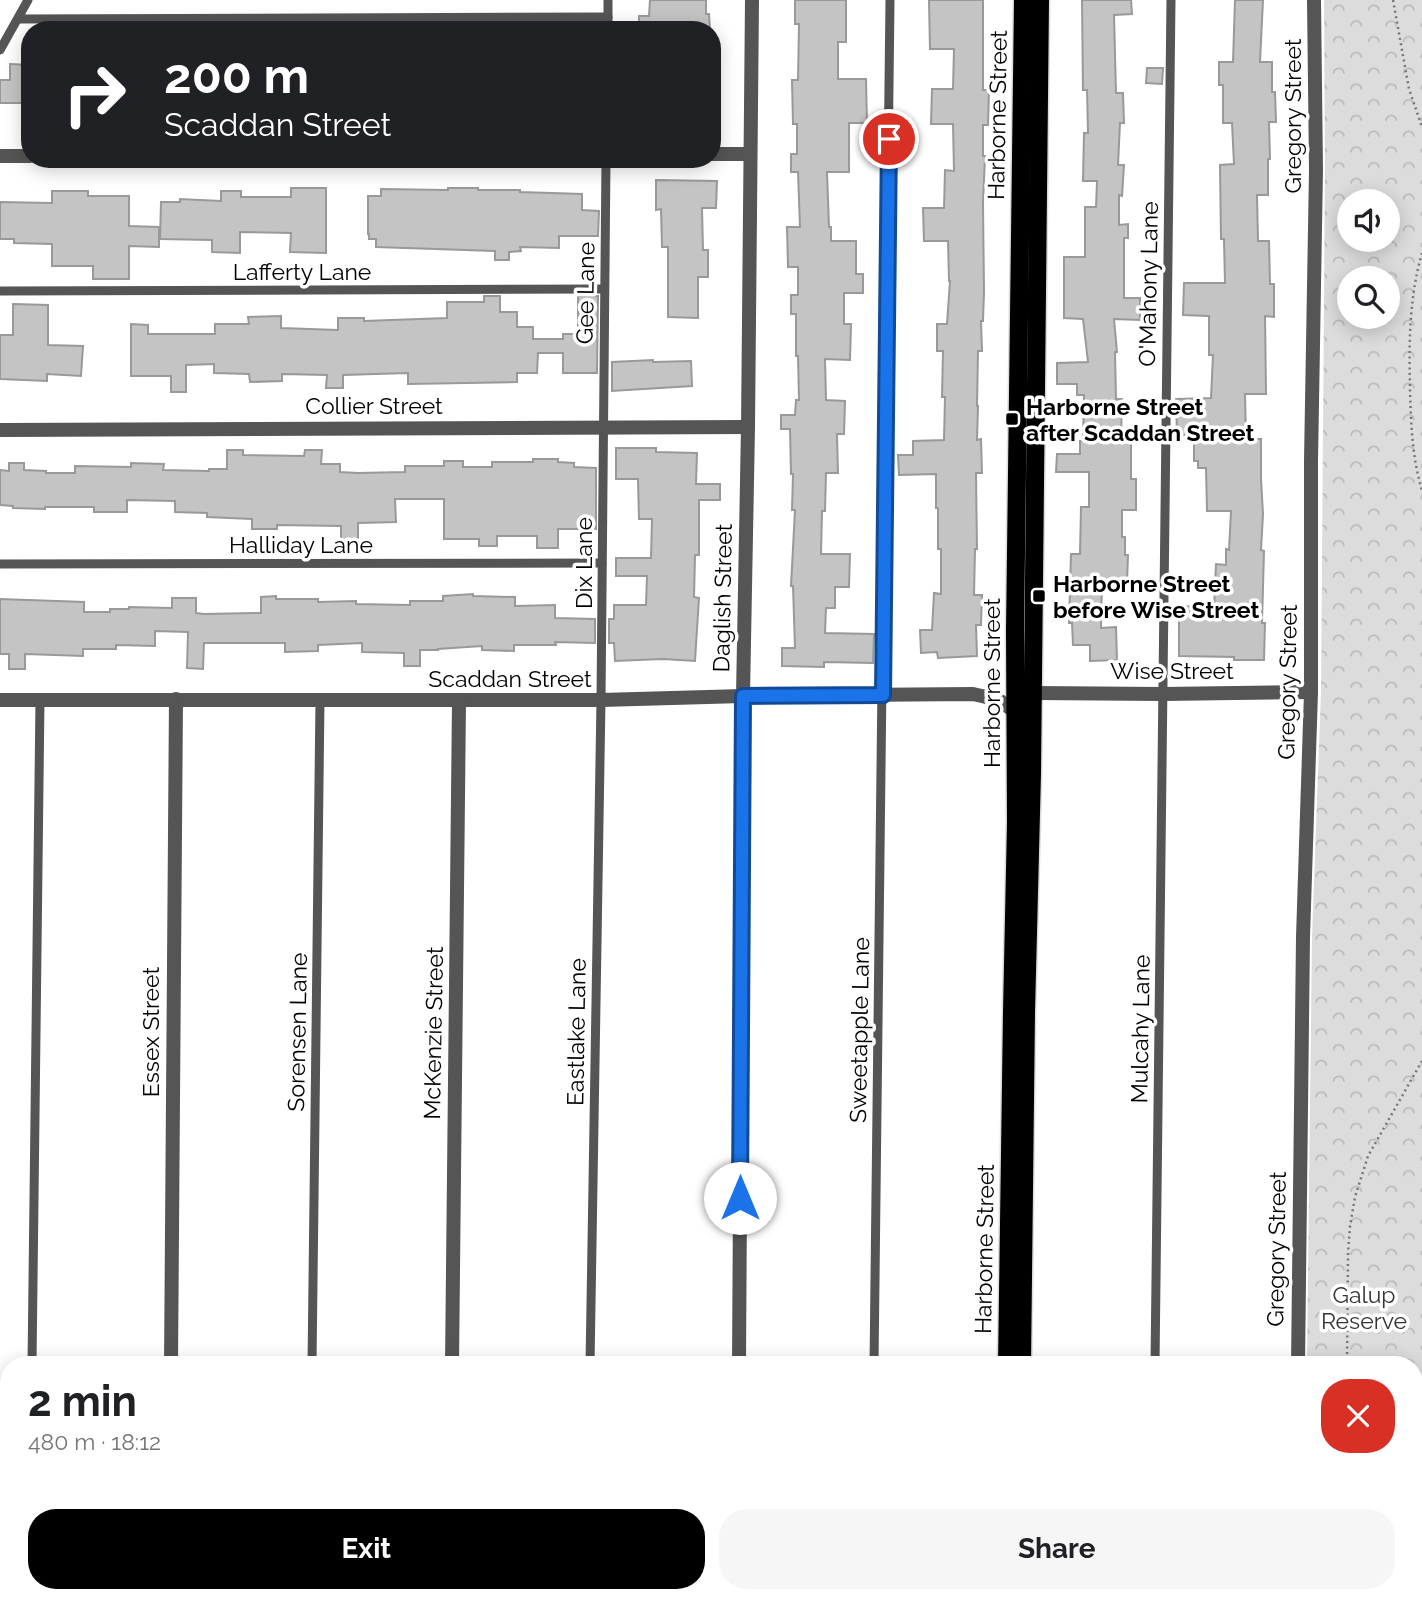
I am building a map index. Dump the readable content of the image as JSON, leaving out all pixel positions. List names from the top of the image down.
{
  "streets": {
    "main road": ["Harborne Street"],
    "street": [
      "Gregory Street",
      "Collier Street",
      "Daglish Street",
      "Wise Street",
      "Scaddan Street",
      "Essex Street",
      "McKenzie Street"
    ],
    "lane": [
      "Lafferty Lane",
      "O'Mahony Lane",
      "Gee Lane",
      "Halliday Lane",
      "Dix Lane",
      "Mulcahy Lane",
      "Sweetapple Lane",
      "Sorensen Lane",
      "Eastlake Lane"
    ]
  },
  "crossings": [
    ["Harborne Street", "Wise Street"],
    ["Harborne Street", "Scaddan Street"],
    ["Gregory Street", "Wise Street"],
    ["Lafferty Lane", "Gee Lane"],
    ["O'Mahony Lane", "Wise Street"],
    ["O'Mahony Lane", "Mulcahy Lane"],
    ["Gee Lane", "Collier Street"],
    ["Gee Lane", "Dix Lane"],
    ["Collier Street", "Dix Lane"],
    ["Collier Street", "Daglish Street"],
    ["Halliday Lane", "Dix Lane"],
    ["Dix Lane", "Scaddan Street"],
    ["Dix Lane", "Eastlake Lane"],
    ["Daglish Street", "Scaddan Street"],
    ["Wise Street", "Mulcahy Lane"],
    ["Scaddan Street", "Sweetapple Lane"],
    ["Scaddan Street", "Essex Street"],
    ["Scaddan Street", "Sorensen Lane"],
    ["Scaddan Street", "Eastlake Lane"],
    ["Scaddan Street", "McKenzie Street"]
  ],
  "parks": ["Galup Reserve"],
  "places": {
    "transit": ["Harborne Street after Scaddan Street", "Harborne Street before Wise Street"]
  },
  "page": {
    "turn": ["200 m", "Scaddan Street"],
    "heading": ["2 min", "480 m · 18:12"],
    "buttons": ["Exit", "Share"]
  }
}
